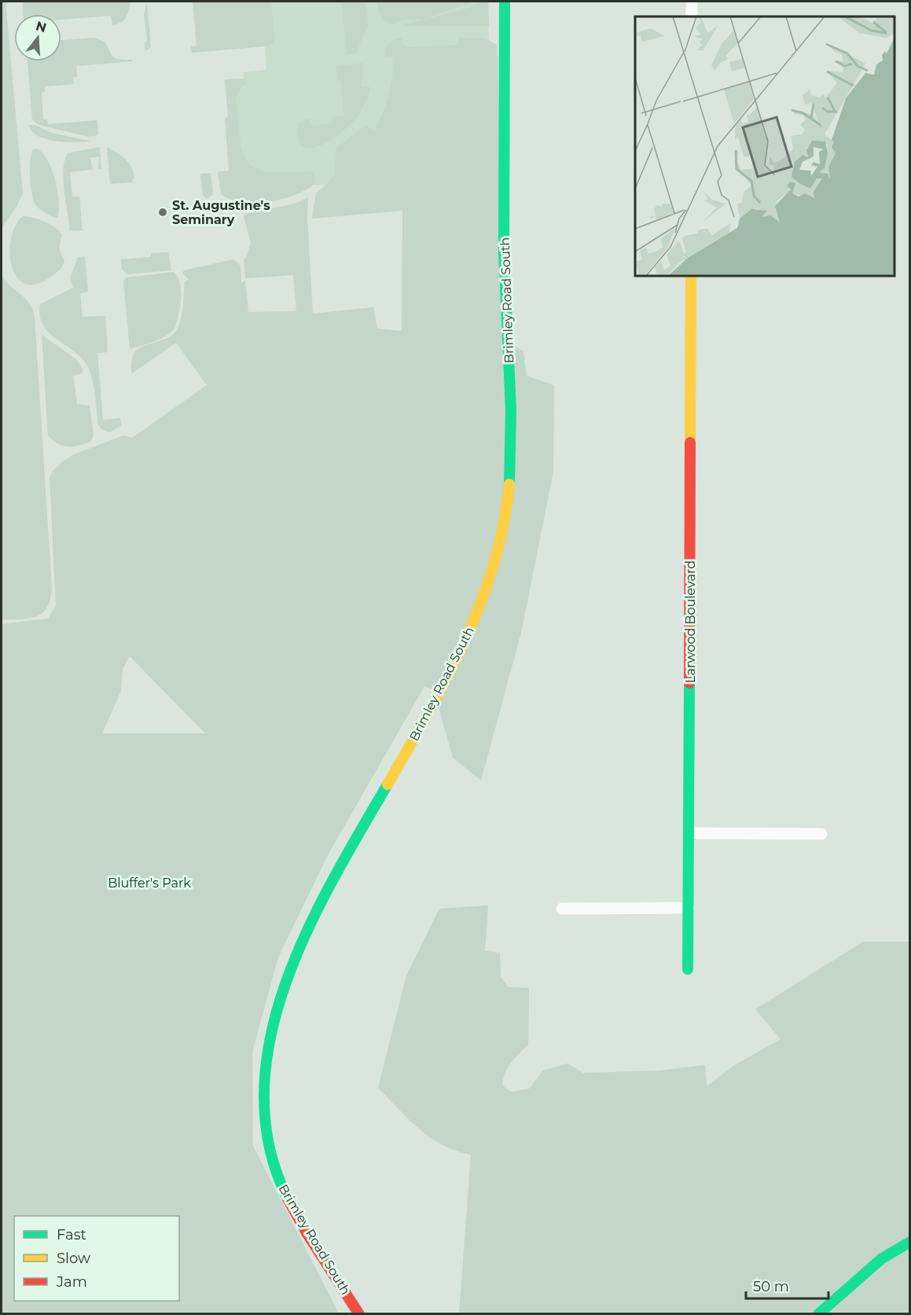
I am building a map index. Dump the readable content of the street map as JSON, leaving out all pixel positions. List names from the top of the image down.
{
  "streets": {
    "street": ["Brimley Road South", "Larwood Boulevard"]
  },
  "parks": ["Bluffer's Park"],
  "places": ["St. Augustine's Seminary"],
  "legend": ["Fast", "Slow", "Jam"],
  "scale_bar": "50 m",
  "north": "top"
}
